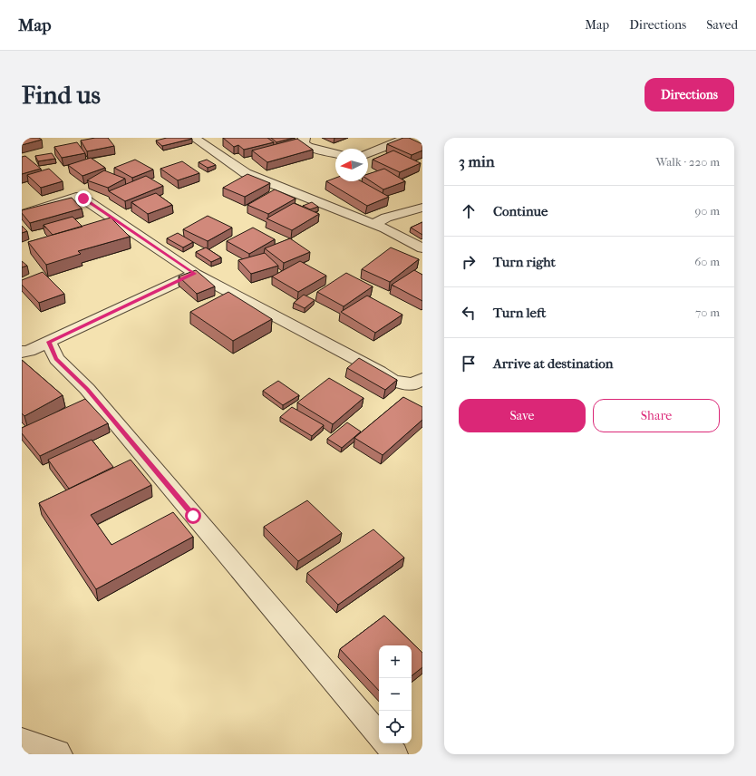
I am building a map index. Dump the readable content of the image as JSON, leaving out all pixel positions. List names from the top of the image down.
{
  "north": "left",
  "page": {
    "header": "Map",
    "nav": ["Map", "Directions", "Saved"],
    "buttons": [
      "Directions",
      ["Save", "Share"]
    ],
    "title": "Find us",
    "heading": ["3 min", "Walk · 220 m"],
    "list": [
      ["Continue", "90 m"],
      ["Turn right", "60 m"],
      ["Turn left", "70 m"],
      "Arrive at destination"
    ],
    "map_buttons": ["+", "−"]
  }
}
